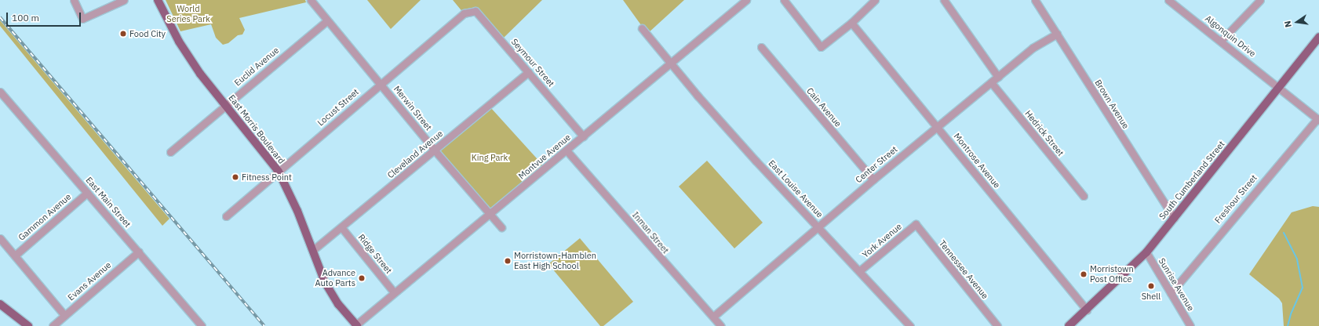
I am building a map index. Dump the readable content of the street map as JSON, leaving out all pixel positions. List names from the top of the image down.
{
  "streets": {
    "main road": ["East Morris Boulevard", "South Cumberland Street"],
    "street": [
      "Algonquin Drive",
      "Seymour Street",
      "Euclid Avenue",
      "Brown Avenue",
      "Locust Street",
      "Cain Avenue",
      "Merwin Street",
      "Hedrick Street",
      "Cleveland Avenue",
      "Montvue Avenue",
      "Montrose Avenue",
      "Center Street",
      "East Louise Avenue",
      "Freshour Street",
      "East Main Street",
      "Gammon Avenue",
      "Inman Street",
      "York Avenue",
      "Ridge Street",
      "Tennessee Avenue",
      "Evans Avenue",
      "Sunrise Avenue"
    ]
  },
  "crossings": [
    ["Algonquin Drive", "South Cumberland Street"],
    ["Algonquin Drive", "Freshour Street"],
    ["Seymour Street", "Locust Street"],
    ["Seymour Street", "Cleveland Avenue"],
    ["Seymour Street", "Montvue Avenue"],
    ["Euclid Avenue", "Merwin Street"],
    ["Euclid Avenue", "East Morris Boulevard"],
    ["Brown Avenue", "Center Street"],
    ["Brown Avenue", "South Cumberland Street"],
    ["Locust Street", "Merwin Street"],
    ["Locust Street", "East Morris Boulevard"],
    ["Cain Avenue", "Center Street"],
    ["Merwin Street", "Cleveland Avenue"],
    ["Merwin Street", "Montvue Avenue"],
    ["East Morris Boulevard", "Cleveland Avenue"],
    ["East Morris Boulevard", "Montvue Avenue"],
    ["Hedrick Street", "Center Street"],
    ["Cleveland Avenue", "Ridge Street"],
    ["Montvue Avenue", "East Louise Avenue"],
    ["Montvue Avenue", "Inman Street"],
    ["Montvue Avenue", "Ridge Street"],
    ["Montrose Avenue", "Center Street"],
    ["Montrose Avenue", "South Cumberland Street"],
    ["Center Street", "East Louise Avenue"],
    ["Center Street", "Inman Street"],
    ["South Cumberland Street", "Sunrise Avenue"],
    ["East Louise Avenue", "York Avenue"],
    ["Freshour Street", "Sunrise Avenue"],
    ["East Main Street", "Gammon Avenue"],
    ["East Main Street", "Evans Avenue"],
    ["York Avenue", "Tennessee Avenue"]
  ],
  "parks": ["World Series Park", "King Park"],
  "places": [
    "Food City",
    "Fitness Point",
    "Morristown-Hamblen East High School",
    "Morristown Post Office",
    "Advance Auto Parts",
    "Shell"
  ],
  "scale_bar": "100 m",
  "north": "left"
}
